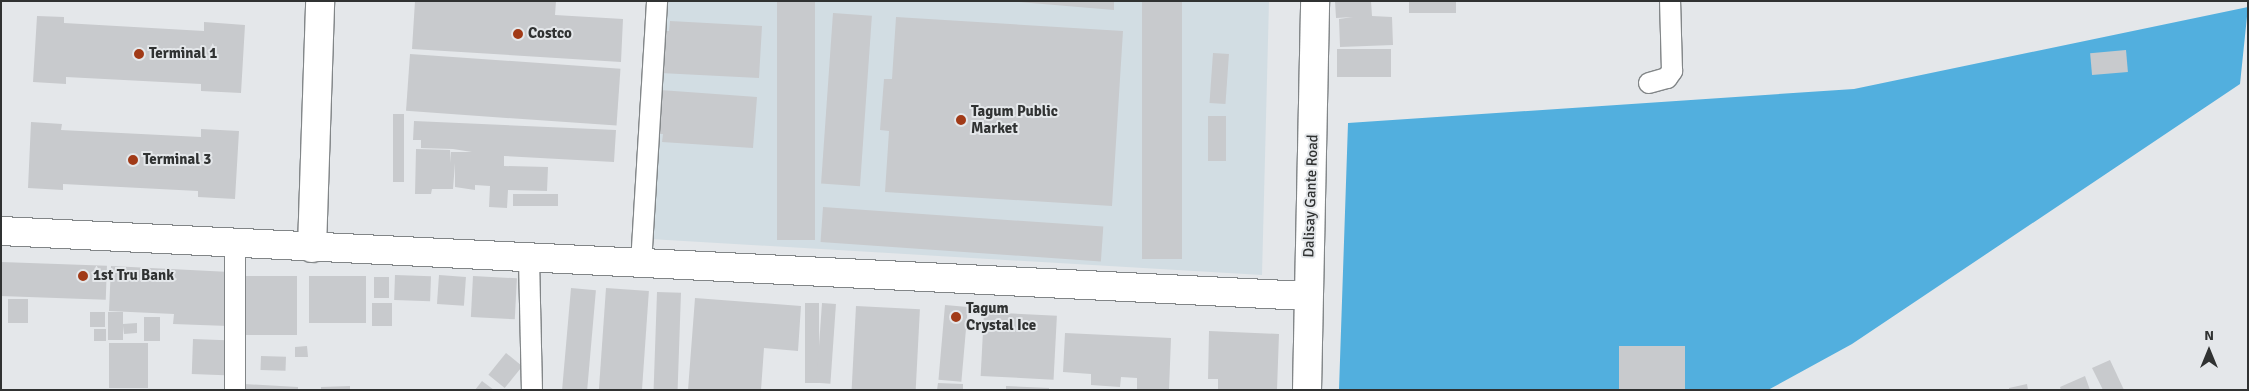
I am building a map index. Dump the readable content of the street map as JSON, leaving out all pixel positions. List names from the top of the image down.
{
  "streets": {
    "main road": ["Dalisay Gante Road"]
  },
  "places": [
    "Costco",
    "Terminal 1",
    "Tagum Public Market",
    "Terminal 3",
    "1st Tru Bank",
    "Tagum Crystal Ice"
  ],
  "north": "top"
}
